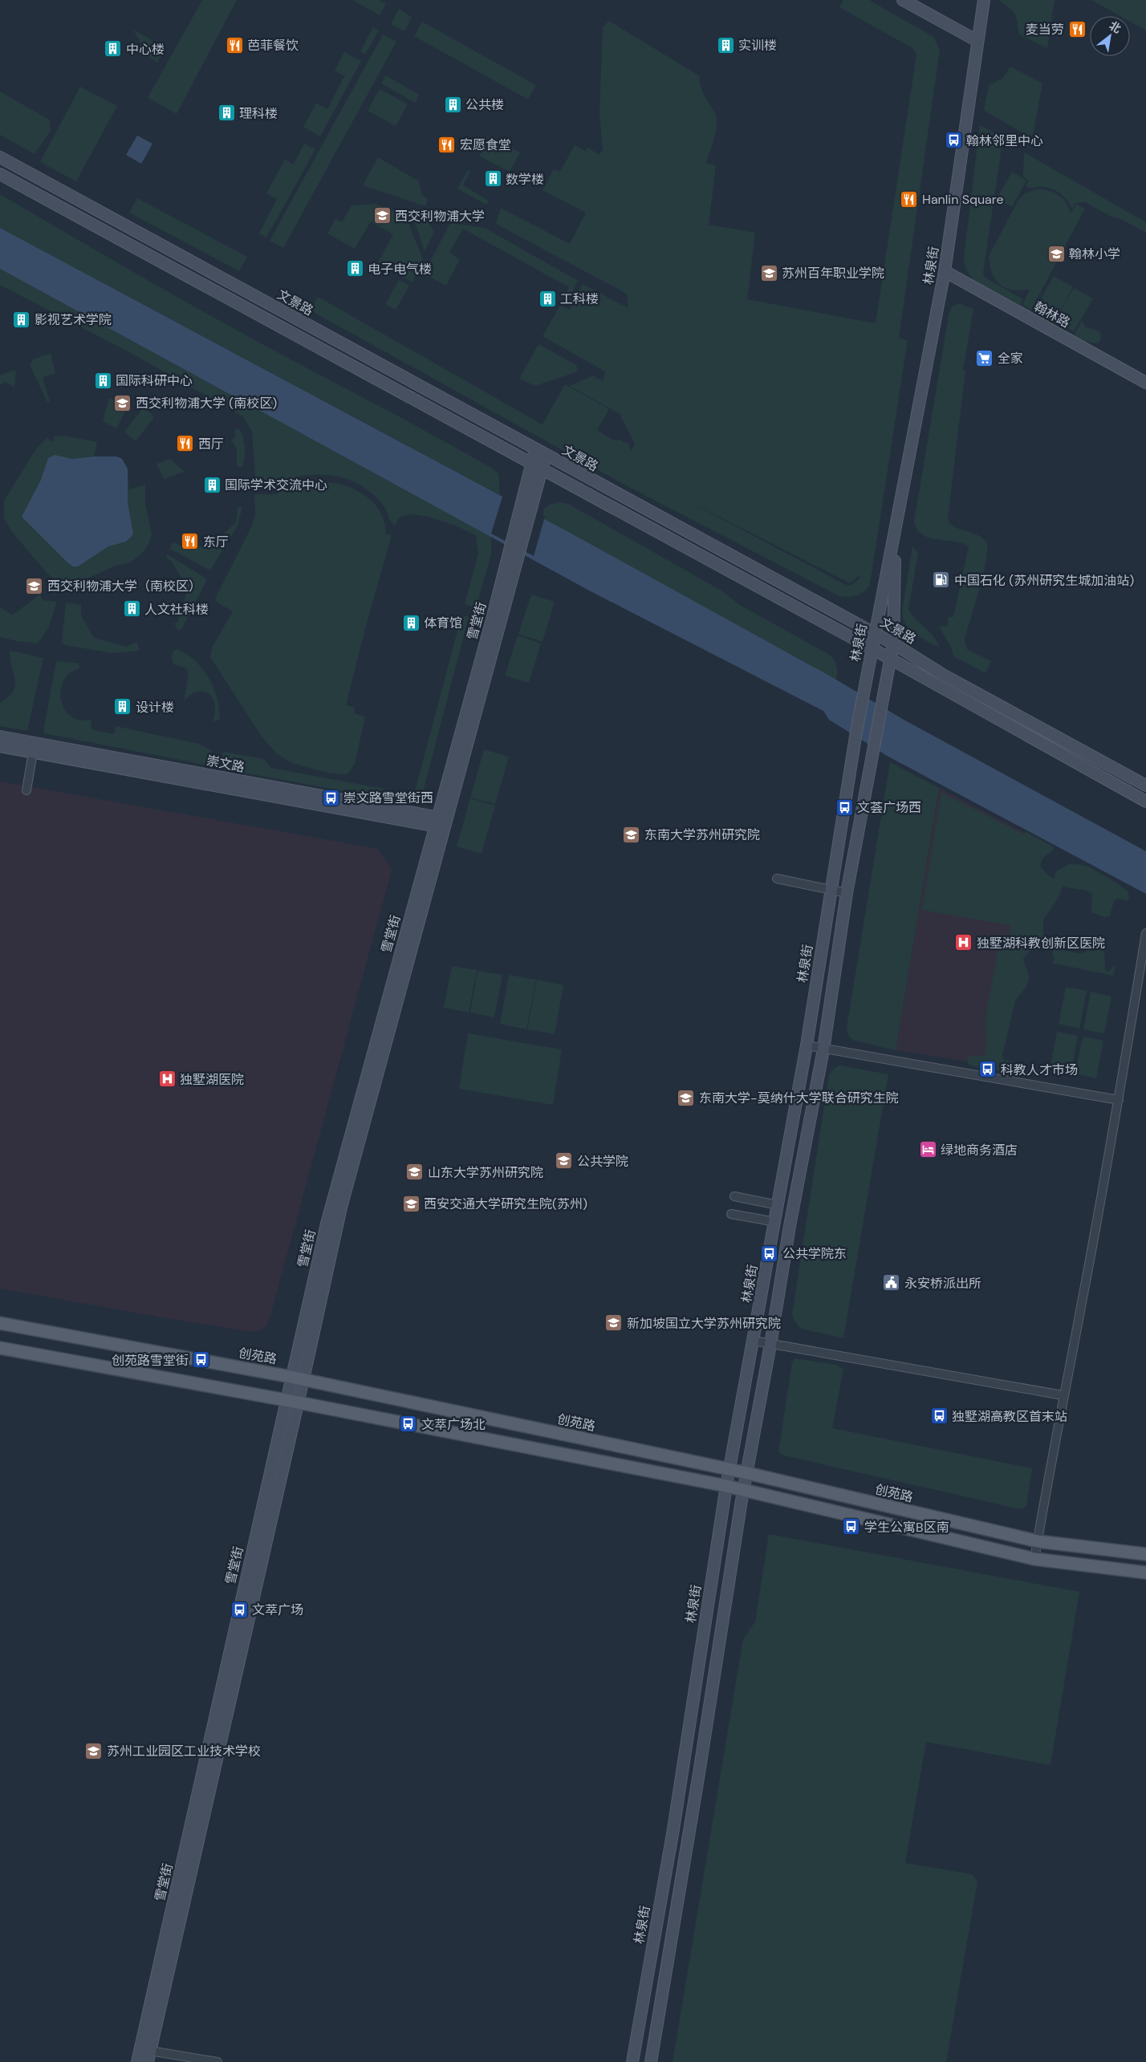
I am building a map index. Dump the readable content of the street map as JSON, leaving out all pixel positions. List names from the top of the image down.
{
  "streets": {
    "main road": [
      "林泉街",
      "文景路",
      "翰林路",
      "雪堂街",
      "崇文路",
      "创苑路"
    ]
  },
  "crossings": [
    ["林泉街", "文景路"],
    ["林泉街", "翰林路"],
    ["林泉街", "创苑路"],
    ["文景路", "雪堂街"],
    ["雪堂街", "崇文路"],
    ["雪堂街", "创苑路"]
  ],
  "places": {
    "restaurant": [
      "麦当劳",
      "芭菲餐饮",
      "宏愿食堂",
      "Hanlin Square",
      "西厅",
      "东厅"
    ],
    "building": [
      "实训楼",
      "中心楼",
      "公共楼",
      "理科楼",
      "数学楼",
      "电子电气楼",
      "工科楼",
      "影视艺术学院",
      "国际科研中心",
      "国际学术交流中心",
      "人文社科楼",
      "体育馆",
      "设计楼"
    ],
    "bus stop": [
      "翰林邻里中心",
      "崇文路雪堂街西",
      "文荟广场西",
      "科教人才市场",
      "公共学院东",
      "创苑路雪堂街",
      "独墅湖高教区首末站",
      "文萃广场北",
      "学生公寓B区南",
      "文萃广场"
    ],
    "school or university": [
      "西交利物浦大学",
      "翰林小学",
      "苏州百年职业学院",
      "西交利物浦大学 (南校区)",
      "西交利物浦大学（南校区）",
      "东南大学苏州研究院",
      "东南大学-莫纳什大学联合研究生院",
      "公共学院",
      "山东大学苏州研究院",
      "西安交通大学研究生院(苏州)",
      "新加坡国立大学苏州研究院",
      "苏州工业园区工业技术学校"
    ],
    "supermarket": ["全家"],
    "fuel station": ["中国石化 (苏州研究生城加油站)"],
    "hospital": ["独墅湖科教创新区医院", "独墅湖医院"],
    "hotel": ["绿地商务酒店"],
    "public building": ["永安桥派出所"]
  },
  "north": "top right"
}
